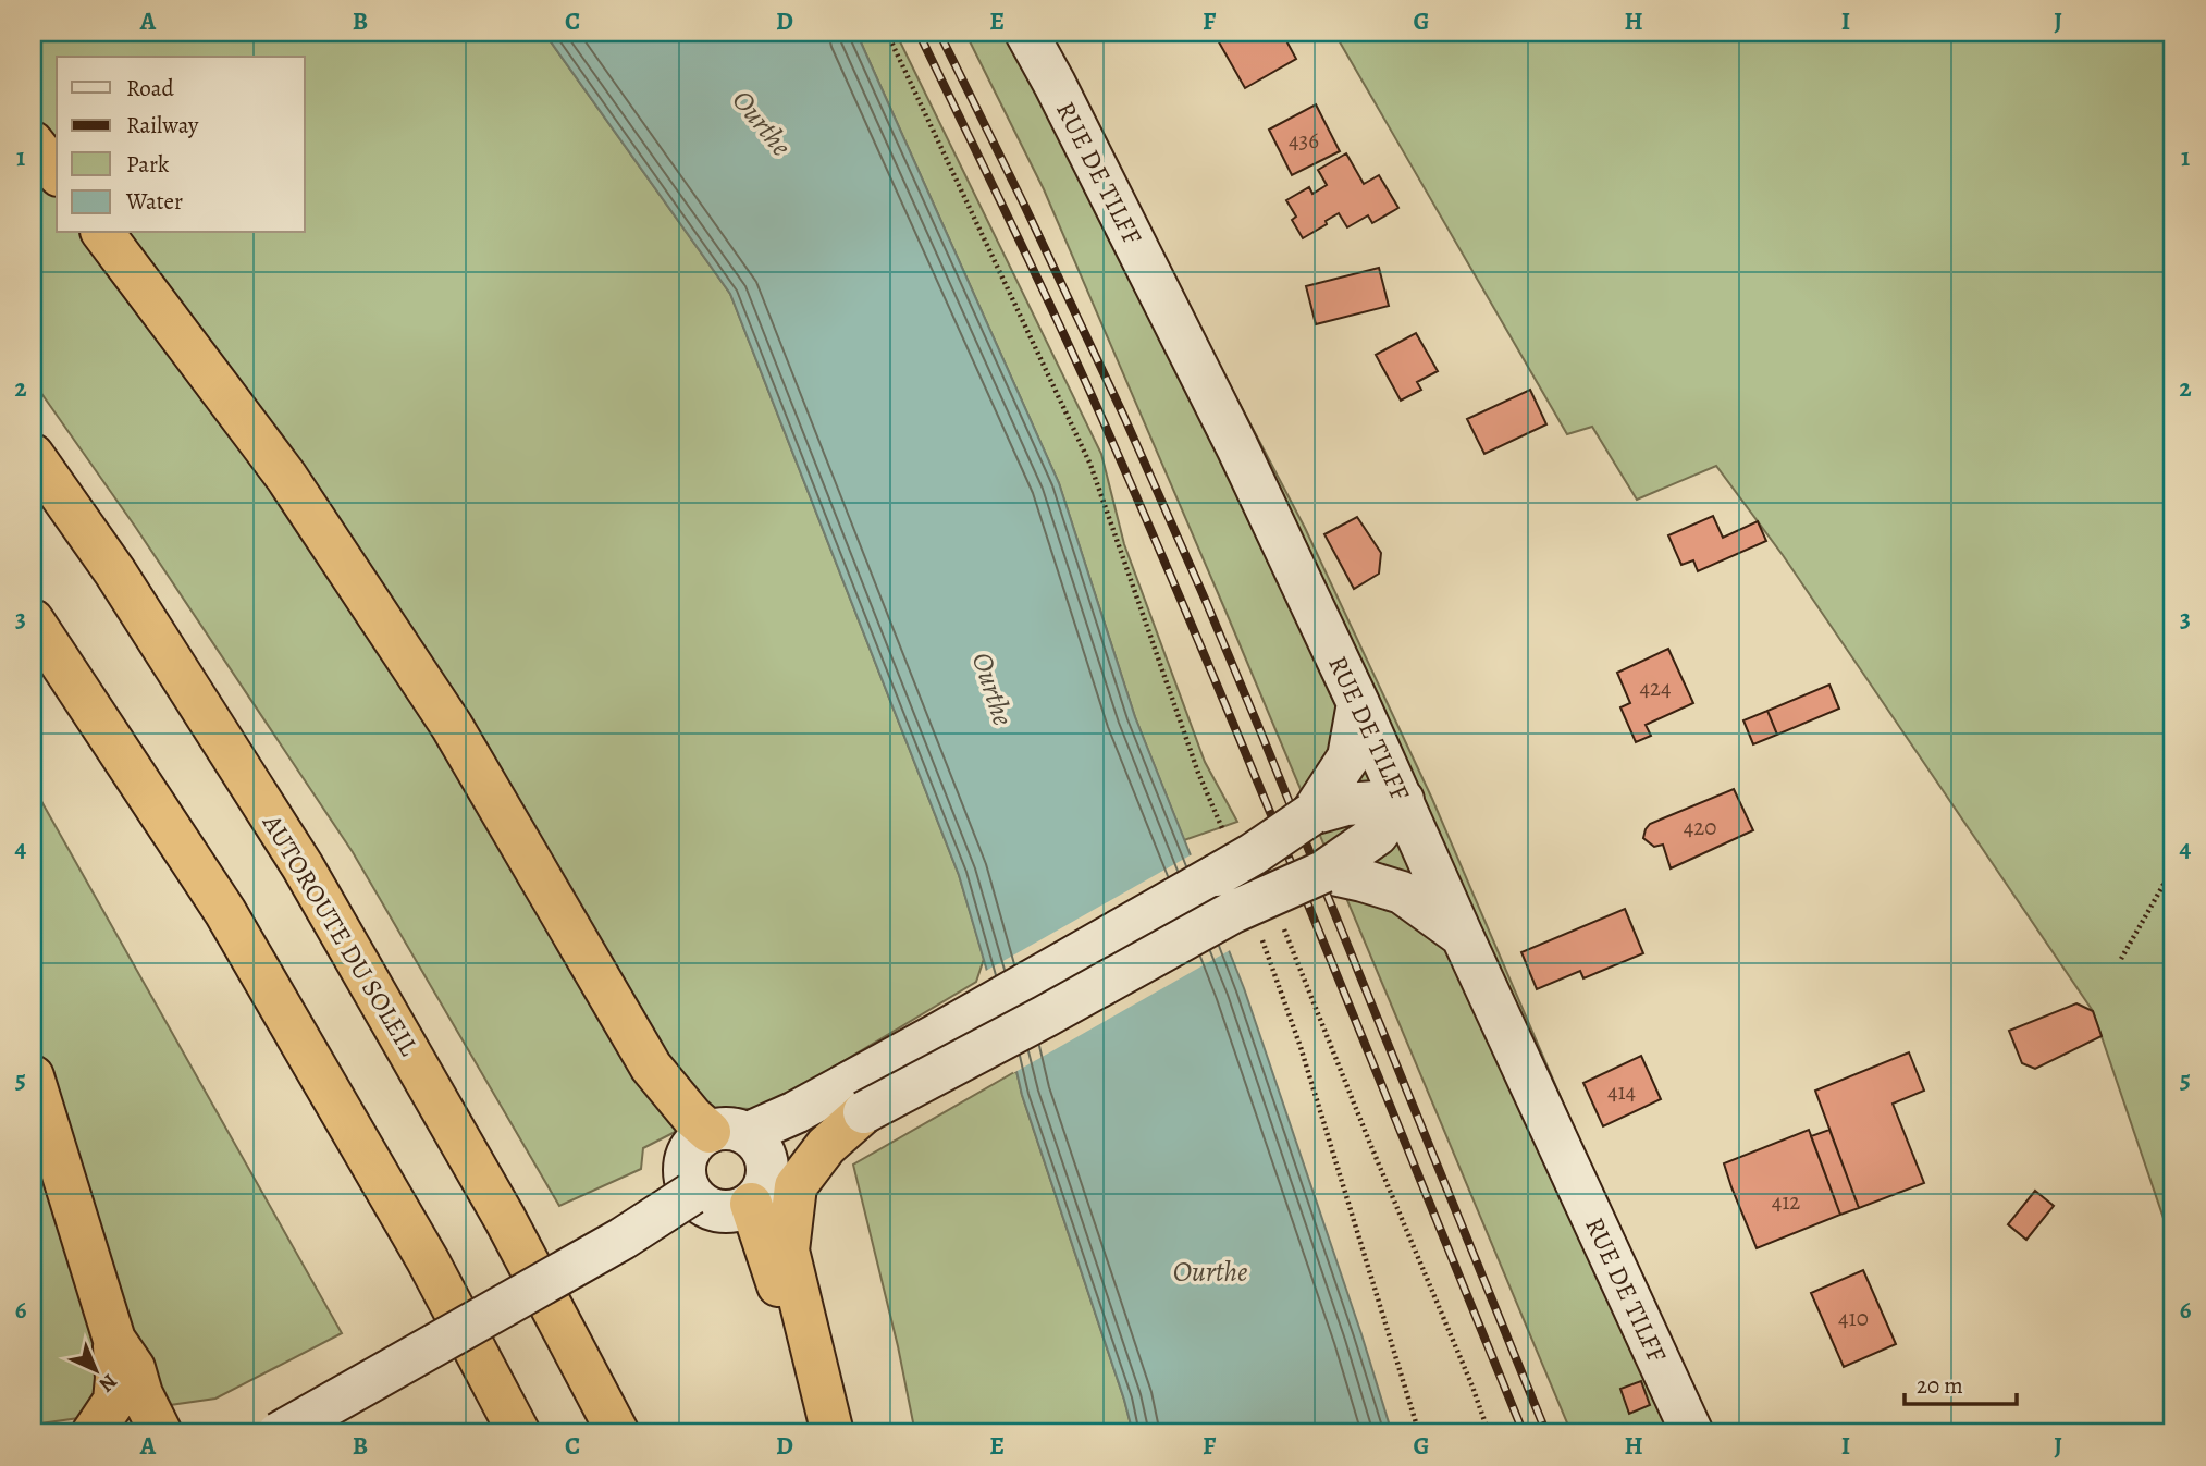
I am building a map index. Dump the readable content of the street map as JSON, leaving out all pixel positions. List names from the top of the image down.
{
  "streets": {
    "highway": ["AUTOROUTE DU SOLEIL"],
    "main road": ["RUE DE TILFF"]
  },
  "water": ["Ourthe"],
  "house_numbers": [
    "436",
    "424",
    "420",
    "414",
    "412",
    "410"
  ],
  "legend": [
    "Road",
    "Railway",
    "Park",
    "Water"
  ],
  "scale_bar": "20 m",
  "north": "bottom right",
  "grid": {
    "columns": [
      "A",
      "B",
      "C",
      "D",
      "E",
      "F",
      "G",
      "H",
      "I",
      "J"
    ],
    "rows": [
      "1",
      "2",
      "3",
      "4",
      "5",
      "6"
    ]
  }
}
